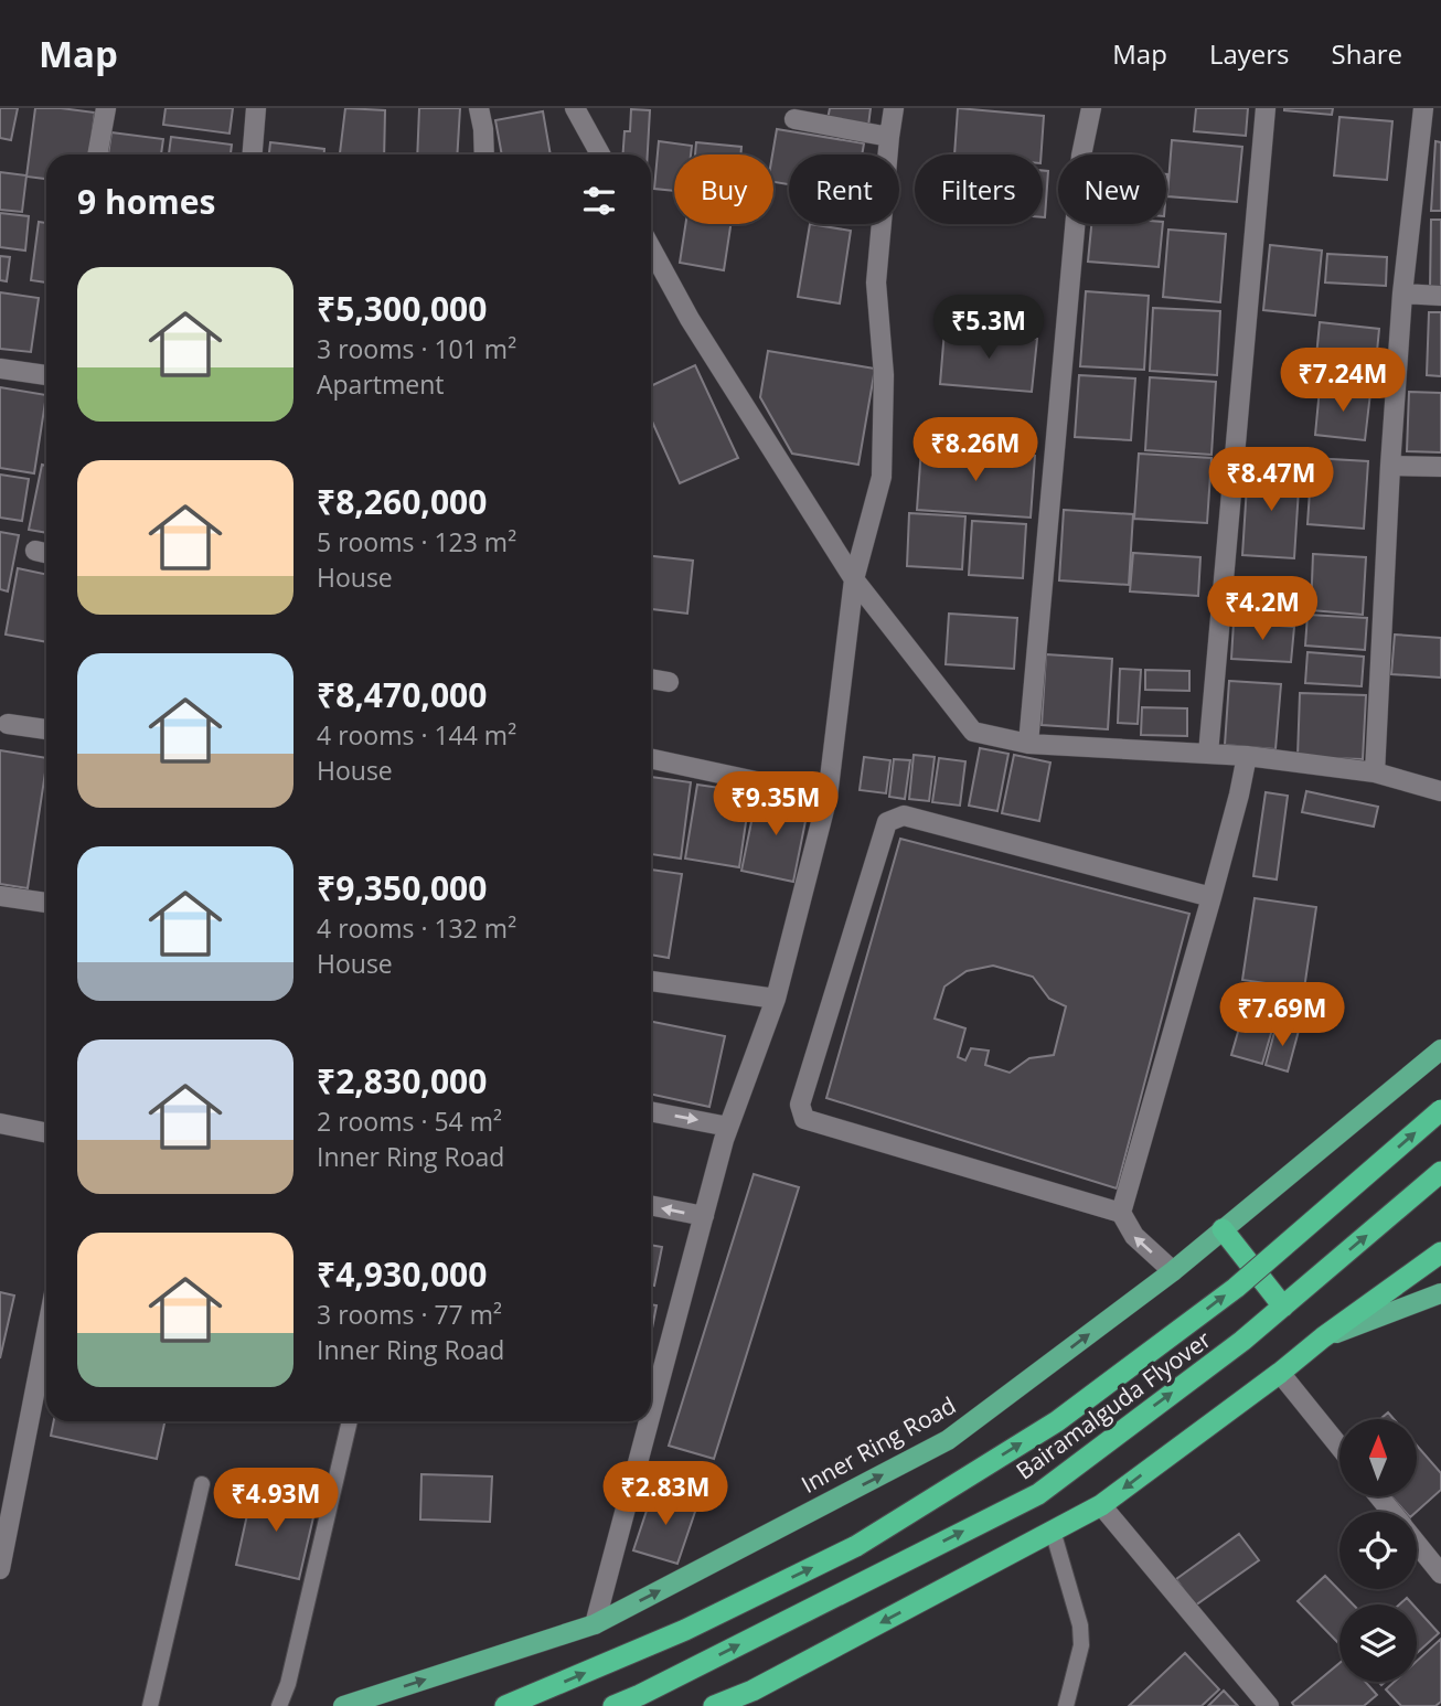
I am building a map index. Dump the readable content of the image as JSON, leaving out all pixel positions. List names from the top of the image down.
{
  "streets": {
    "highway": ["Bairamalguda Flyover"],
    "main road": ["Inner Ring Road"]
  },
  "one_way": ["Inner Ring Road"],
  "north": "top",
  "page": {
    "header": "Map",
    "nav": ["Map", "Layers", "Share"],
    "chip": [
      "Buy",
      "Rent",
      "Filters",
      "New"
    ],
    "heading": "9 homes",
    "list": [
      {
        "name": "₹5,300,000",
        "note": "3 rooms · 101 m² · Apartment"
      },
      {
        "name": "₹8,260,000",
        "note": "5 rooms · 123 m² · House"
      },
      {
        "name": "₹8,470,000",
        "note": "4 rooms · 144 m² · House"
      },
      {
        "name": "₹9,350,000",
        "note": "4 rooms · 132 m² · House"
      },
      {
        "name": "₹2,830,000",
        "note": "2 rooms · 54 m² · Inner Ring Road"
      },
      {
        "name": "₹4,930,000",
        "note": "3 rooms · 77 m² · Inner Ring Road"
      }
    ],
    "price": [
      "₹5.3M",
      "₹7.24M",
      "₹8.26M",
      "₹8.47M",
      "₹4.2M",
      "₹9.35M",
      "₹7.69M",
      "₹2.83M",
      "₹4.93M"
    ]
  }
}
